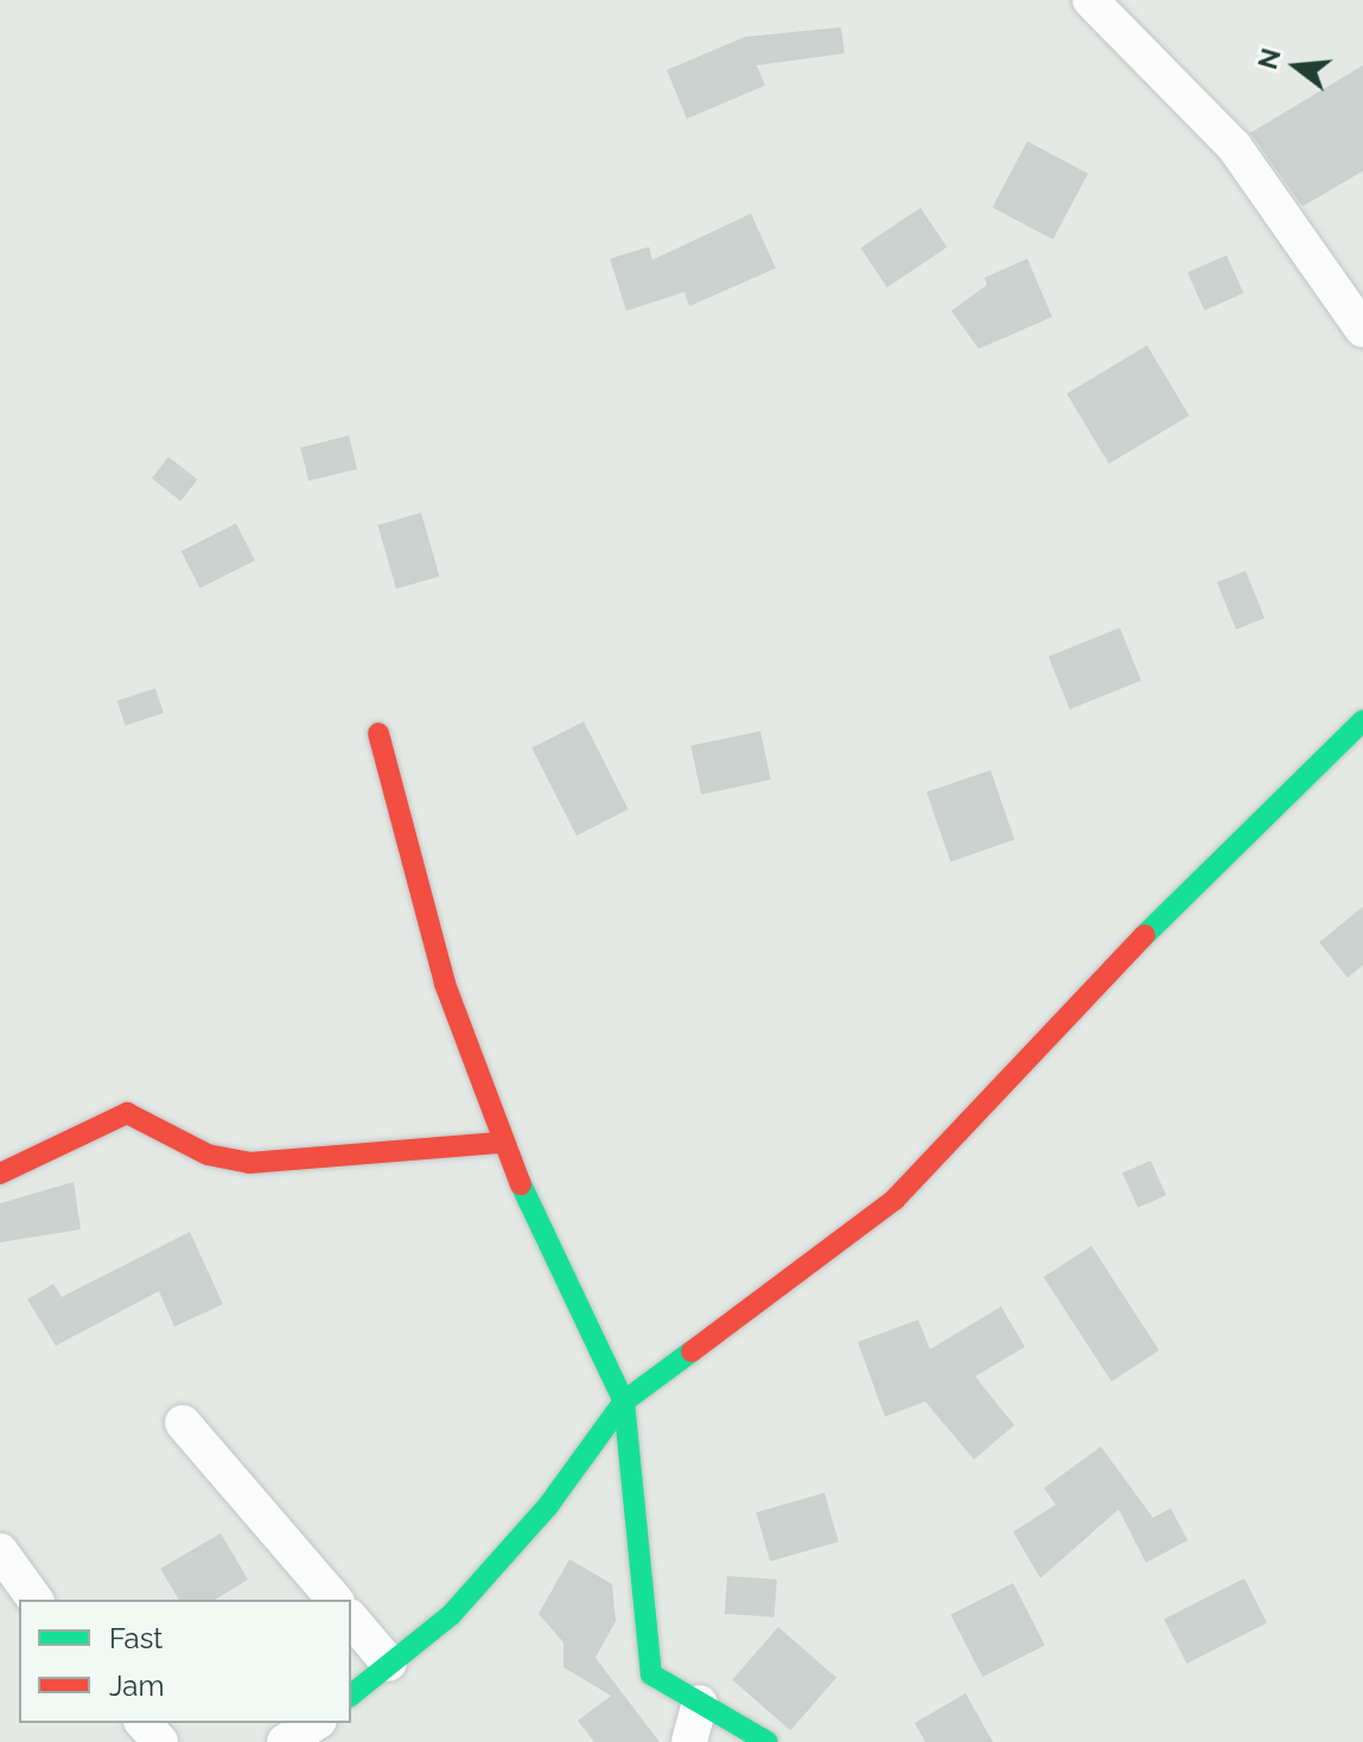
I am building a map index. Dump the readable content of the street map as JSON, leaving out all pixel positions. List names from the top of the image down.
{
  "legend": ["Fast", "Jam"],
  "north": "left"
}
